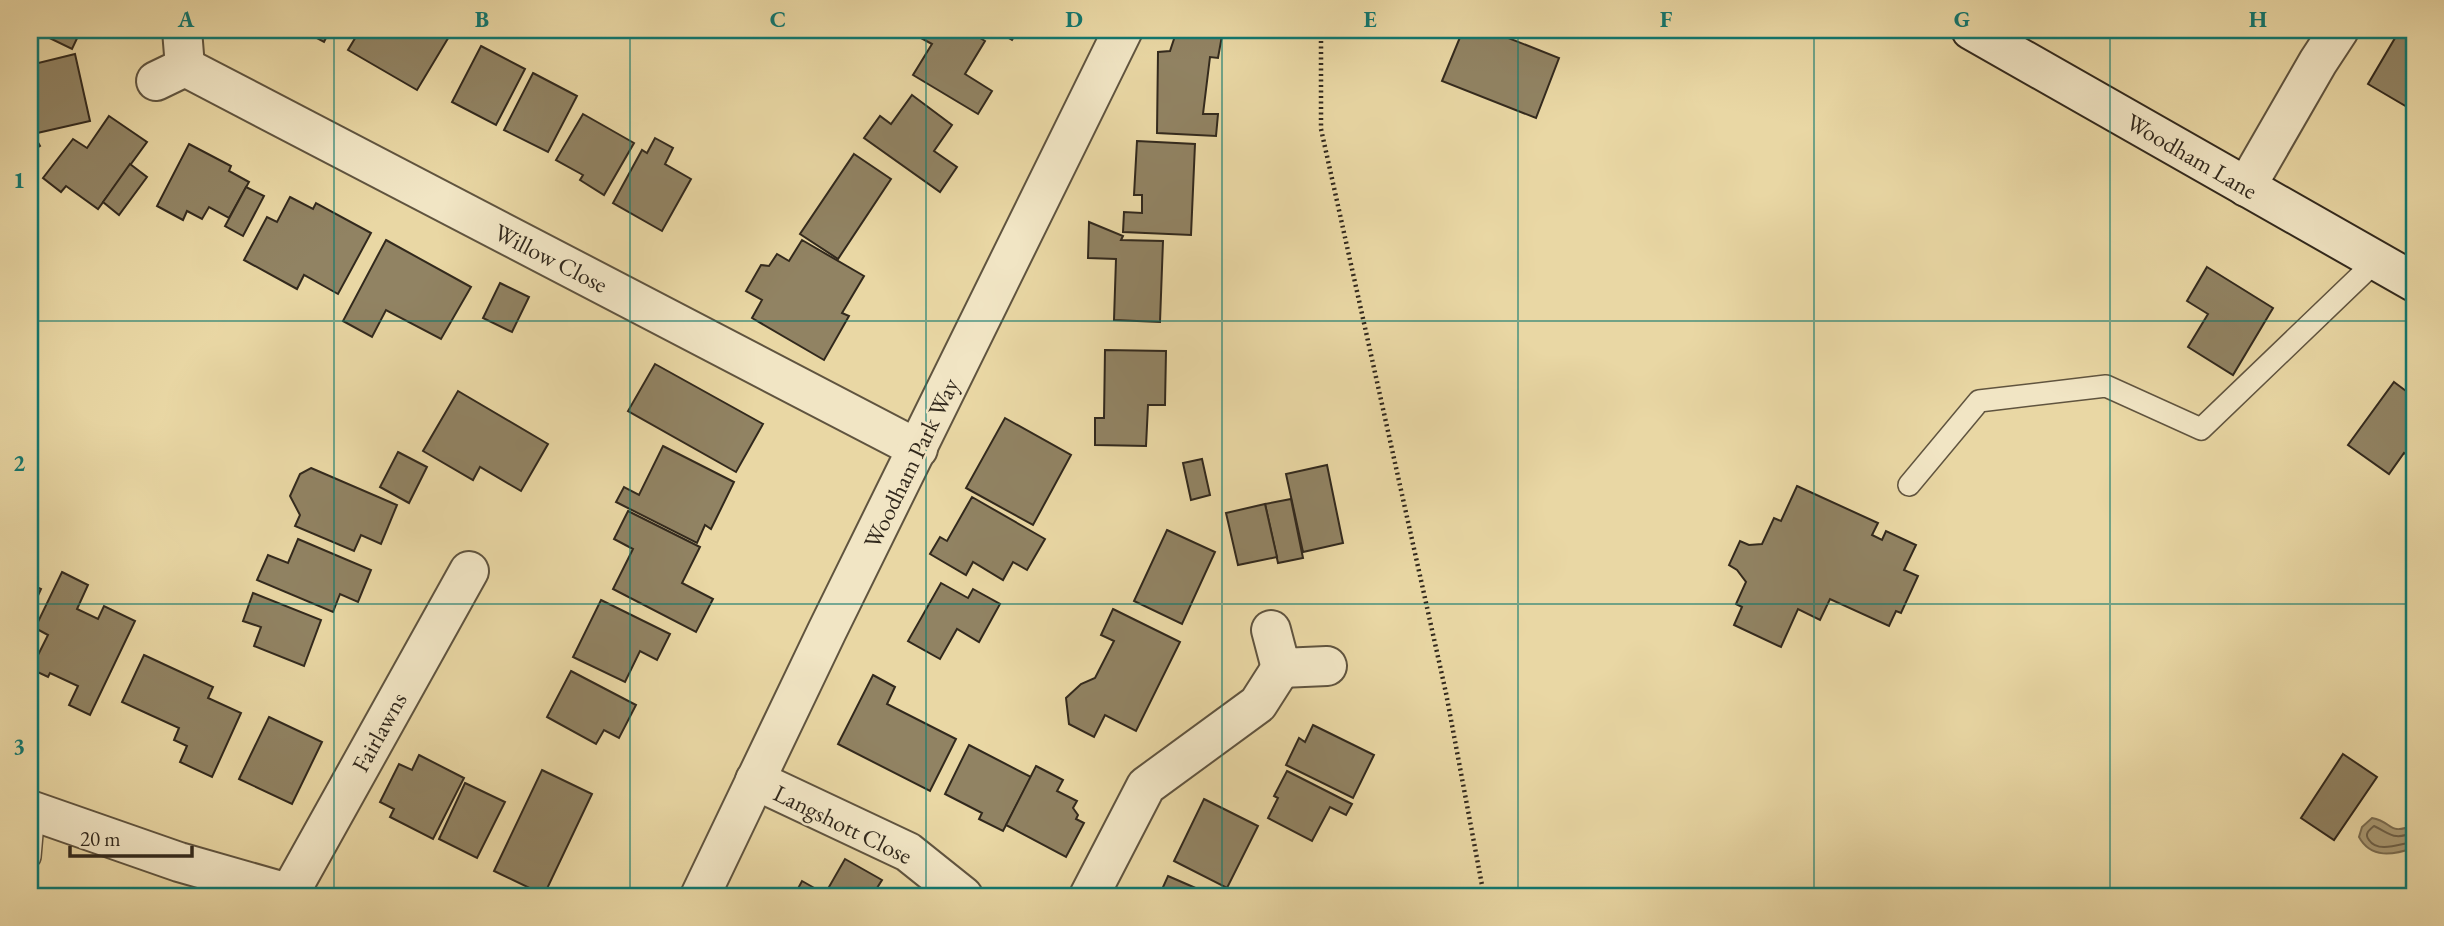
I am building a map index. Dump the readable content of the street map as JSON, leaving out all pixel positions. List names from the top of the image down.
{
  "streets": {
    "street": [
      "Woodham Lane",
      "Willow Close",
      "Woodham Park Way",
      "Fairlawns",
      "Langshott Close"
    ]
  },
  "crossings": [
    ["Willow Close", "Woodham Park Way"],
    ["Woodham Park Way", "Langshott Close"]
  ],
  "scale_bar": "20 m",
  "grid": {
    "columns": [
      "A",
      "B",
      "C",
      "D",
      "E",
      "F",
      "G",
      "H"
    ],
    "rows": ["1", "2", "3"]
  }
}
